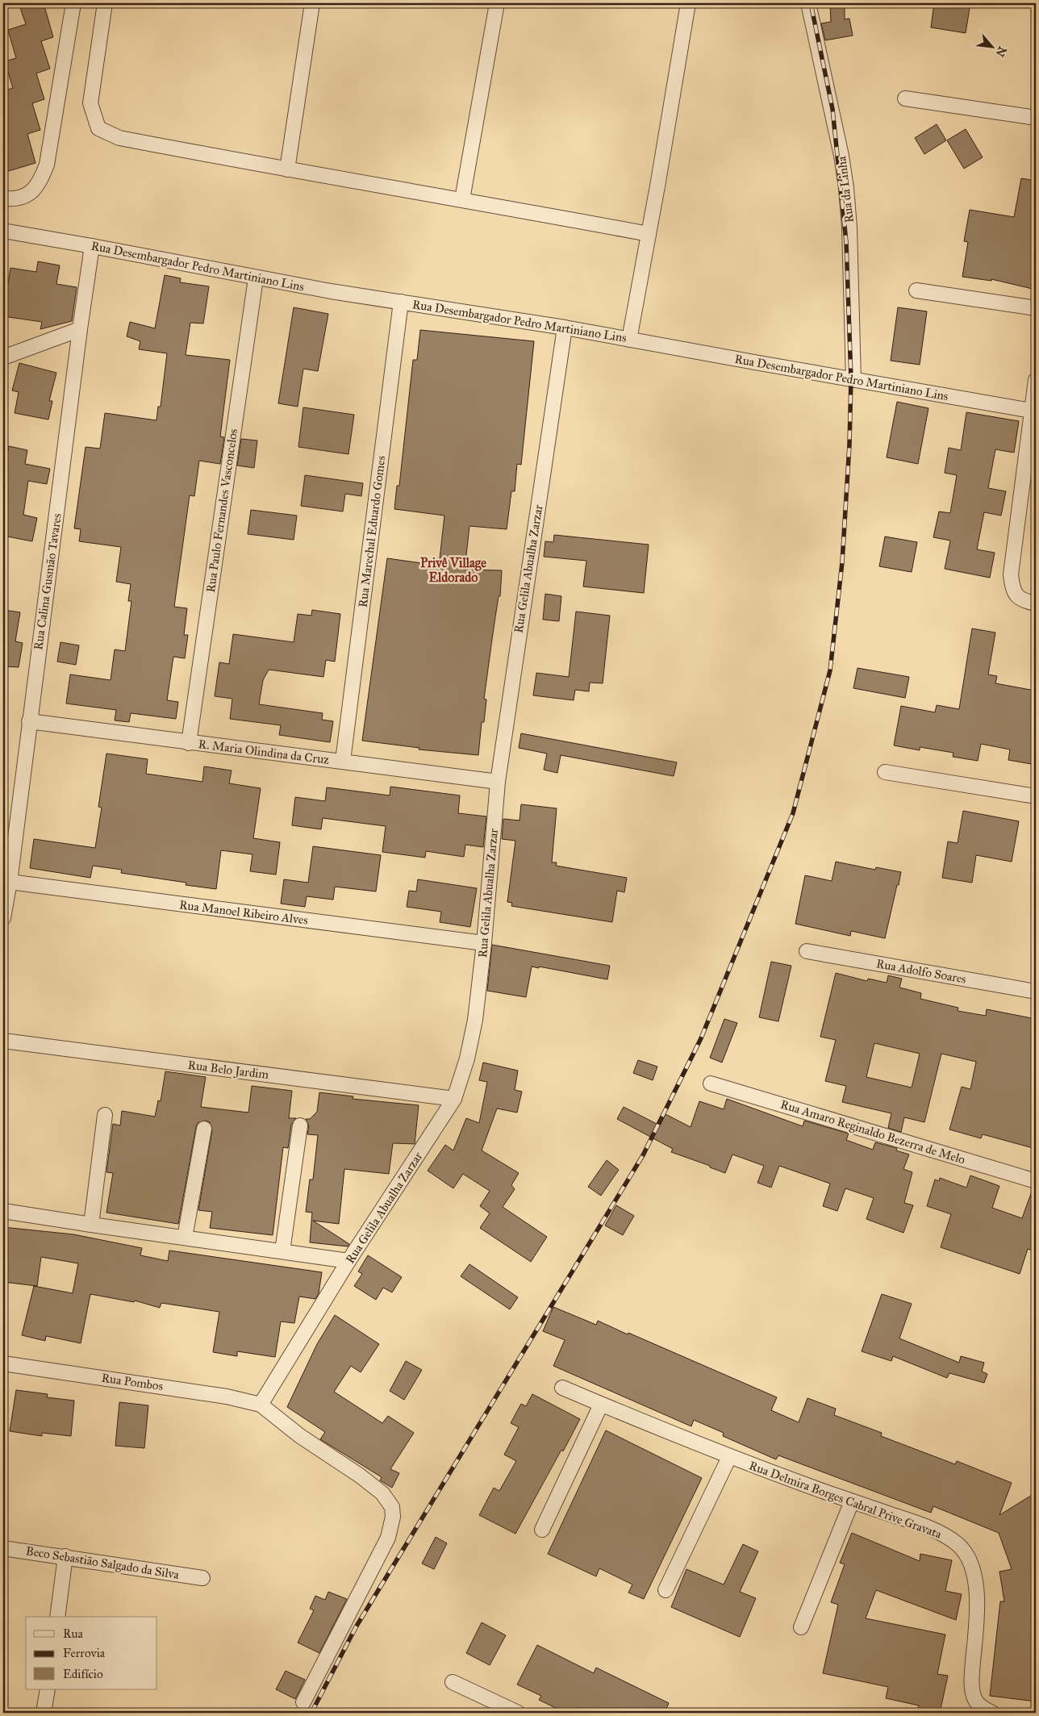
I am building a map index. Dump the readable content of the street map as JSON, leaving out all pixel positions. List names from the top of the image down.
{
  "streets": {
    "street": [
      "Rua da Linha",
      "Rua Desembargador Pedro Martiniano Lins",
      "Rua Paulo Fernandes Vasconcelos",
      "Rua Marechal Eduardo Gomes",
      "Rua Gelila Abualha Zarzar",
      "Rua Calina Gusmão Tavares",
      "R. Maria Olindina da Cruz",
      "Rua Manoel Ribeiro Alves",
      "Rua Adolfo Soares",
      "Rua Belo Jardim",
      "Rua Amaro Reginaldo Bezerra de Melo",
      "Rua Pombos",
      "Rua Delmira Borges Cabral Prive Gravata",
      "Beco Sebastião Salgado da Silva"
    ]
  },
  "crossings": [
    ["Rua da Linha", "Rua Desembargador Pedro Martiniano Lins"],
    ["Rua Desembargador Pedro Martiniano Lins", "Rua Paulo Fernandes Vasconcelos"],
    ["Rua Desembargador Pedro Martiniano Lins", "Rua Marechal Eduardo Gomes"],
    ["Rua Desembargador Pedro Martiniano Lins", "Rua Gelila Abualha Zarzar"],
    ["Rua Desembargador Pedro Martiniano Lins", "Rua Calina Gusmão Tavares"],
    ["Rua Paulo Fernandes Vasconcelos", "R. Maria Olindina da Cruz"],
    ["Rua Marechal Eduardo Gomes", "R. Maria Olindina da Cruz"],
    ["Rua Gelila Abualha Zarzar", "R. Maria Olindina da Cruz"],
    ["Rua Gelila Abualha Zarzar", "Rua Manoel Ribeiro Alves"],
    ["Rua Gelila Abualha Zarzar", "Rua Belo Jardim"],
    ["Rua Gelila Abualha Zarzar", "Rua Pombos"],
    ["Rua Calina Gusmão Tavares", "R. Maria Olindina da Cruz"],
    ["Rua Calina Gusmão Tavares", "Rua Manoel Ribeiro Alves"]
  ],
  "districts": ["Privê Village Eldorado"],
  "legend": ["Rua", "Ferrovia", "Edifício"],
  "north": "bottom right"
}
